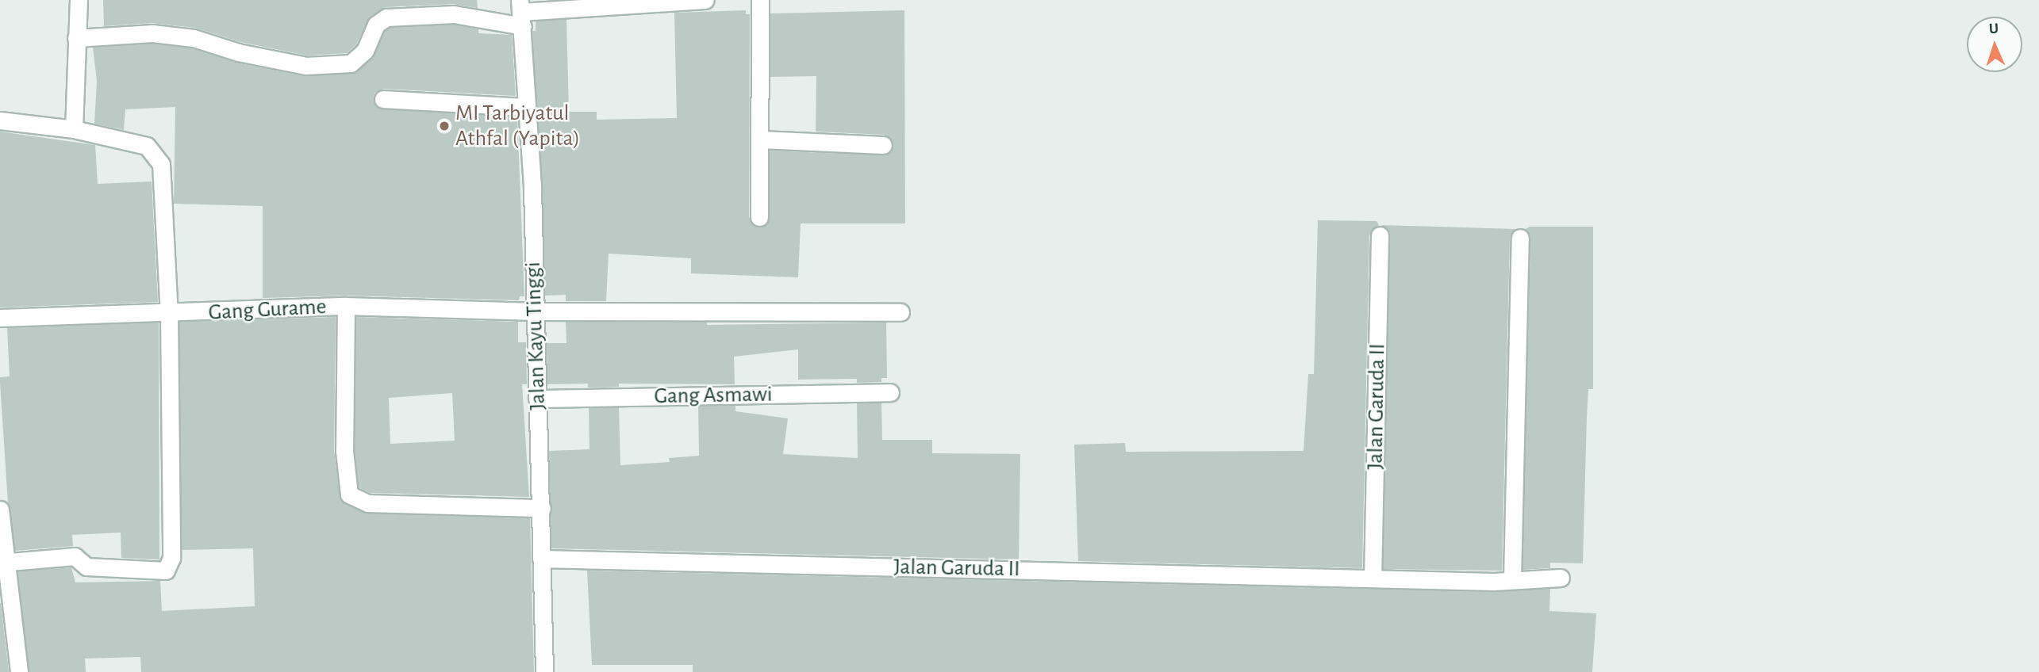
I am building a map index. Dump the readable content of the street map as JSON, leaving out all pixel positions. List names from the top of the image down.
{
  "streets": {
    "street": [
      "Gang Gurame",
      "Jalan Kayu Tinggi",
      "Gang Asmawi",
      "Jalan Garuda II"
    ]
  },
  "crossings": [
    ["Gang Gurame", "Jalan Kayu Tinggi"],
    ["Jalan Kayu Tinggi", "Gang Asmawi"],
    ["Jalan Kayu Tinggi", "Jalan Garuda II"]
  ],
  "places": ["MI Tarbiyatul Athfal (Yapita)"],
  "north": "top"
}
